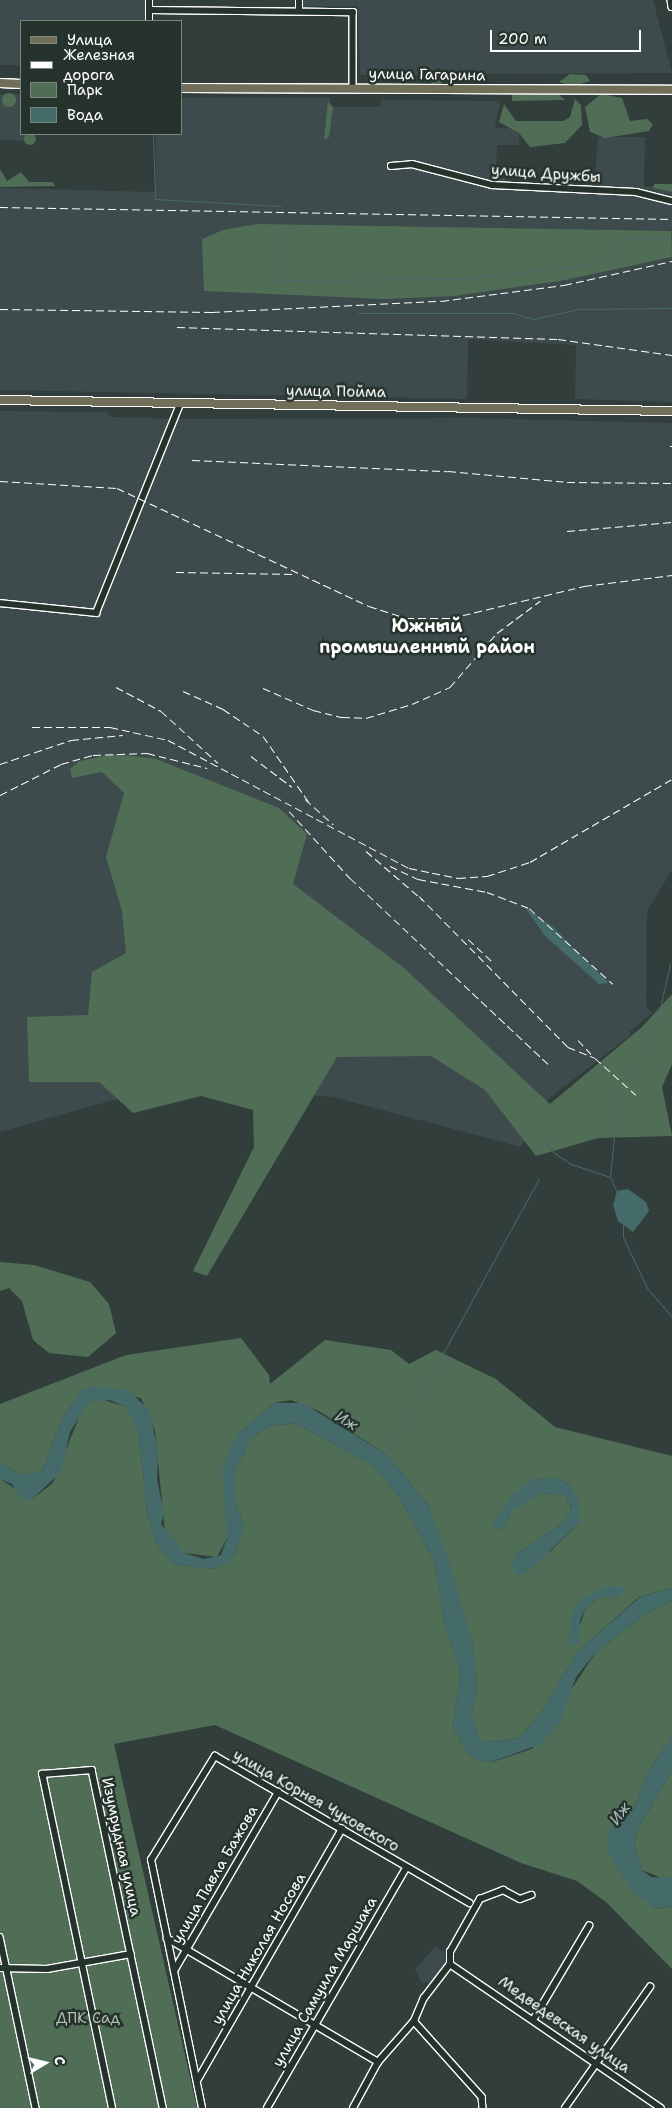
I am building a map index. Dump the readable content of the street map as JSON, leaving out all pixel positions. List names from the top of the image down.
{
  "streets": {
    "main road": ["улица Гагарина", "улица Пойма"],
    "street": [
      "улица Дружбы",
      "улица Корнея Чуковского",
      "Изумрудная улица",
      "улица Павла Бажова",
      "улица Николая Носова",
      "улица Самуила Маршака",
      "Медведевская улица"
    ]
  },
  "crossings": [
    ["улица Корнея Чуковского", "улица Павла Бажова"],
    ["улица Корнея Чуковского", "улица Николая Носова"],
    ["улица Корнея Чуковского", "улица Самуила Маршака"]
  ],
  "districts": ["Южный промышленный район"],
  "water": ["Иж"],
  "parks": ["ДПК Сад"],
  "legend": [
    "Улица",
    "Железная дорога",
    "Парк",
    "Вода"
  ],
  "scale_bar": "200 m",
  "north": "right"
}
